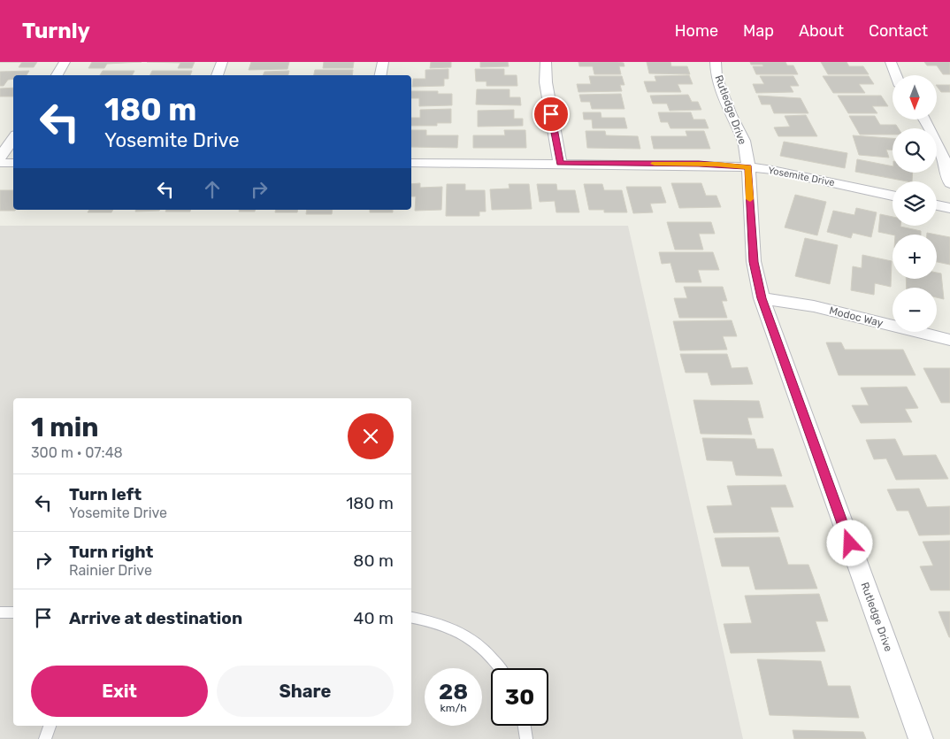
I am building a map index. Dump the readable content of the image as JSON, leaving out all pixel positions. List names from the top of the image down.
{
  "streets": {
    "street": ["Rutledge Drive", "Yosemite Drive", "Modoc Way"]
  },
  "crossings": [
    ["Rutledge Drive", "Yosemite Drive"],
    ["Rutledge Drive", "Modoc Way"]
  ],
  "north": "bottom",
  "page": {
    "header": "Turnly",
    "nav": [
      "Home",
      "Map",
      "About",
      "Contact"
    ],
    "map_buttons": ["+", "−"],
    "turn": ["180 m", "Yosemite Drive"],
    "heading": ["1 min", "300 m · 07:48"],
    "list": [
      {
        "name": "Turn left",
        "note": "Yosemite Drive",
        "value": "180 m"
      },
      {
        "name": "Turn right",
        "note": "Rainier Drive",
        "value": "80 m"
      },
      {
        "name": "Arrive at destination",
        "value": "40 m"
      }
    ],
    "buttons": ["Exit", "Share"],
    "speed": "28 km/h",
    "limit": "30"
  }
}
